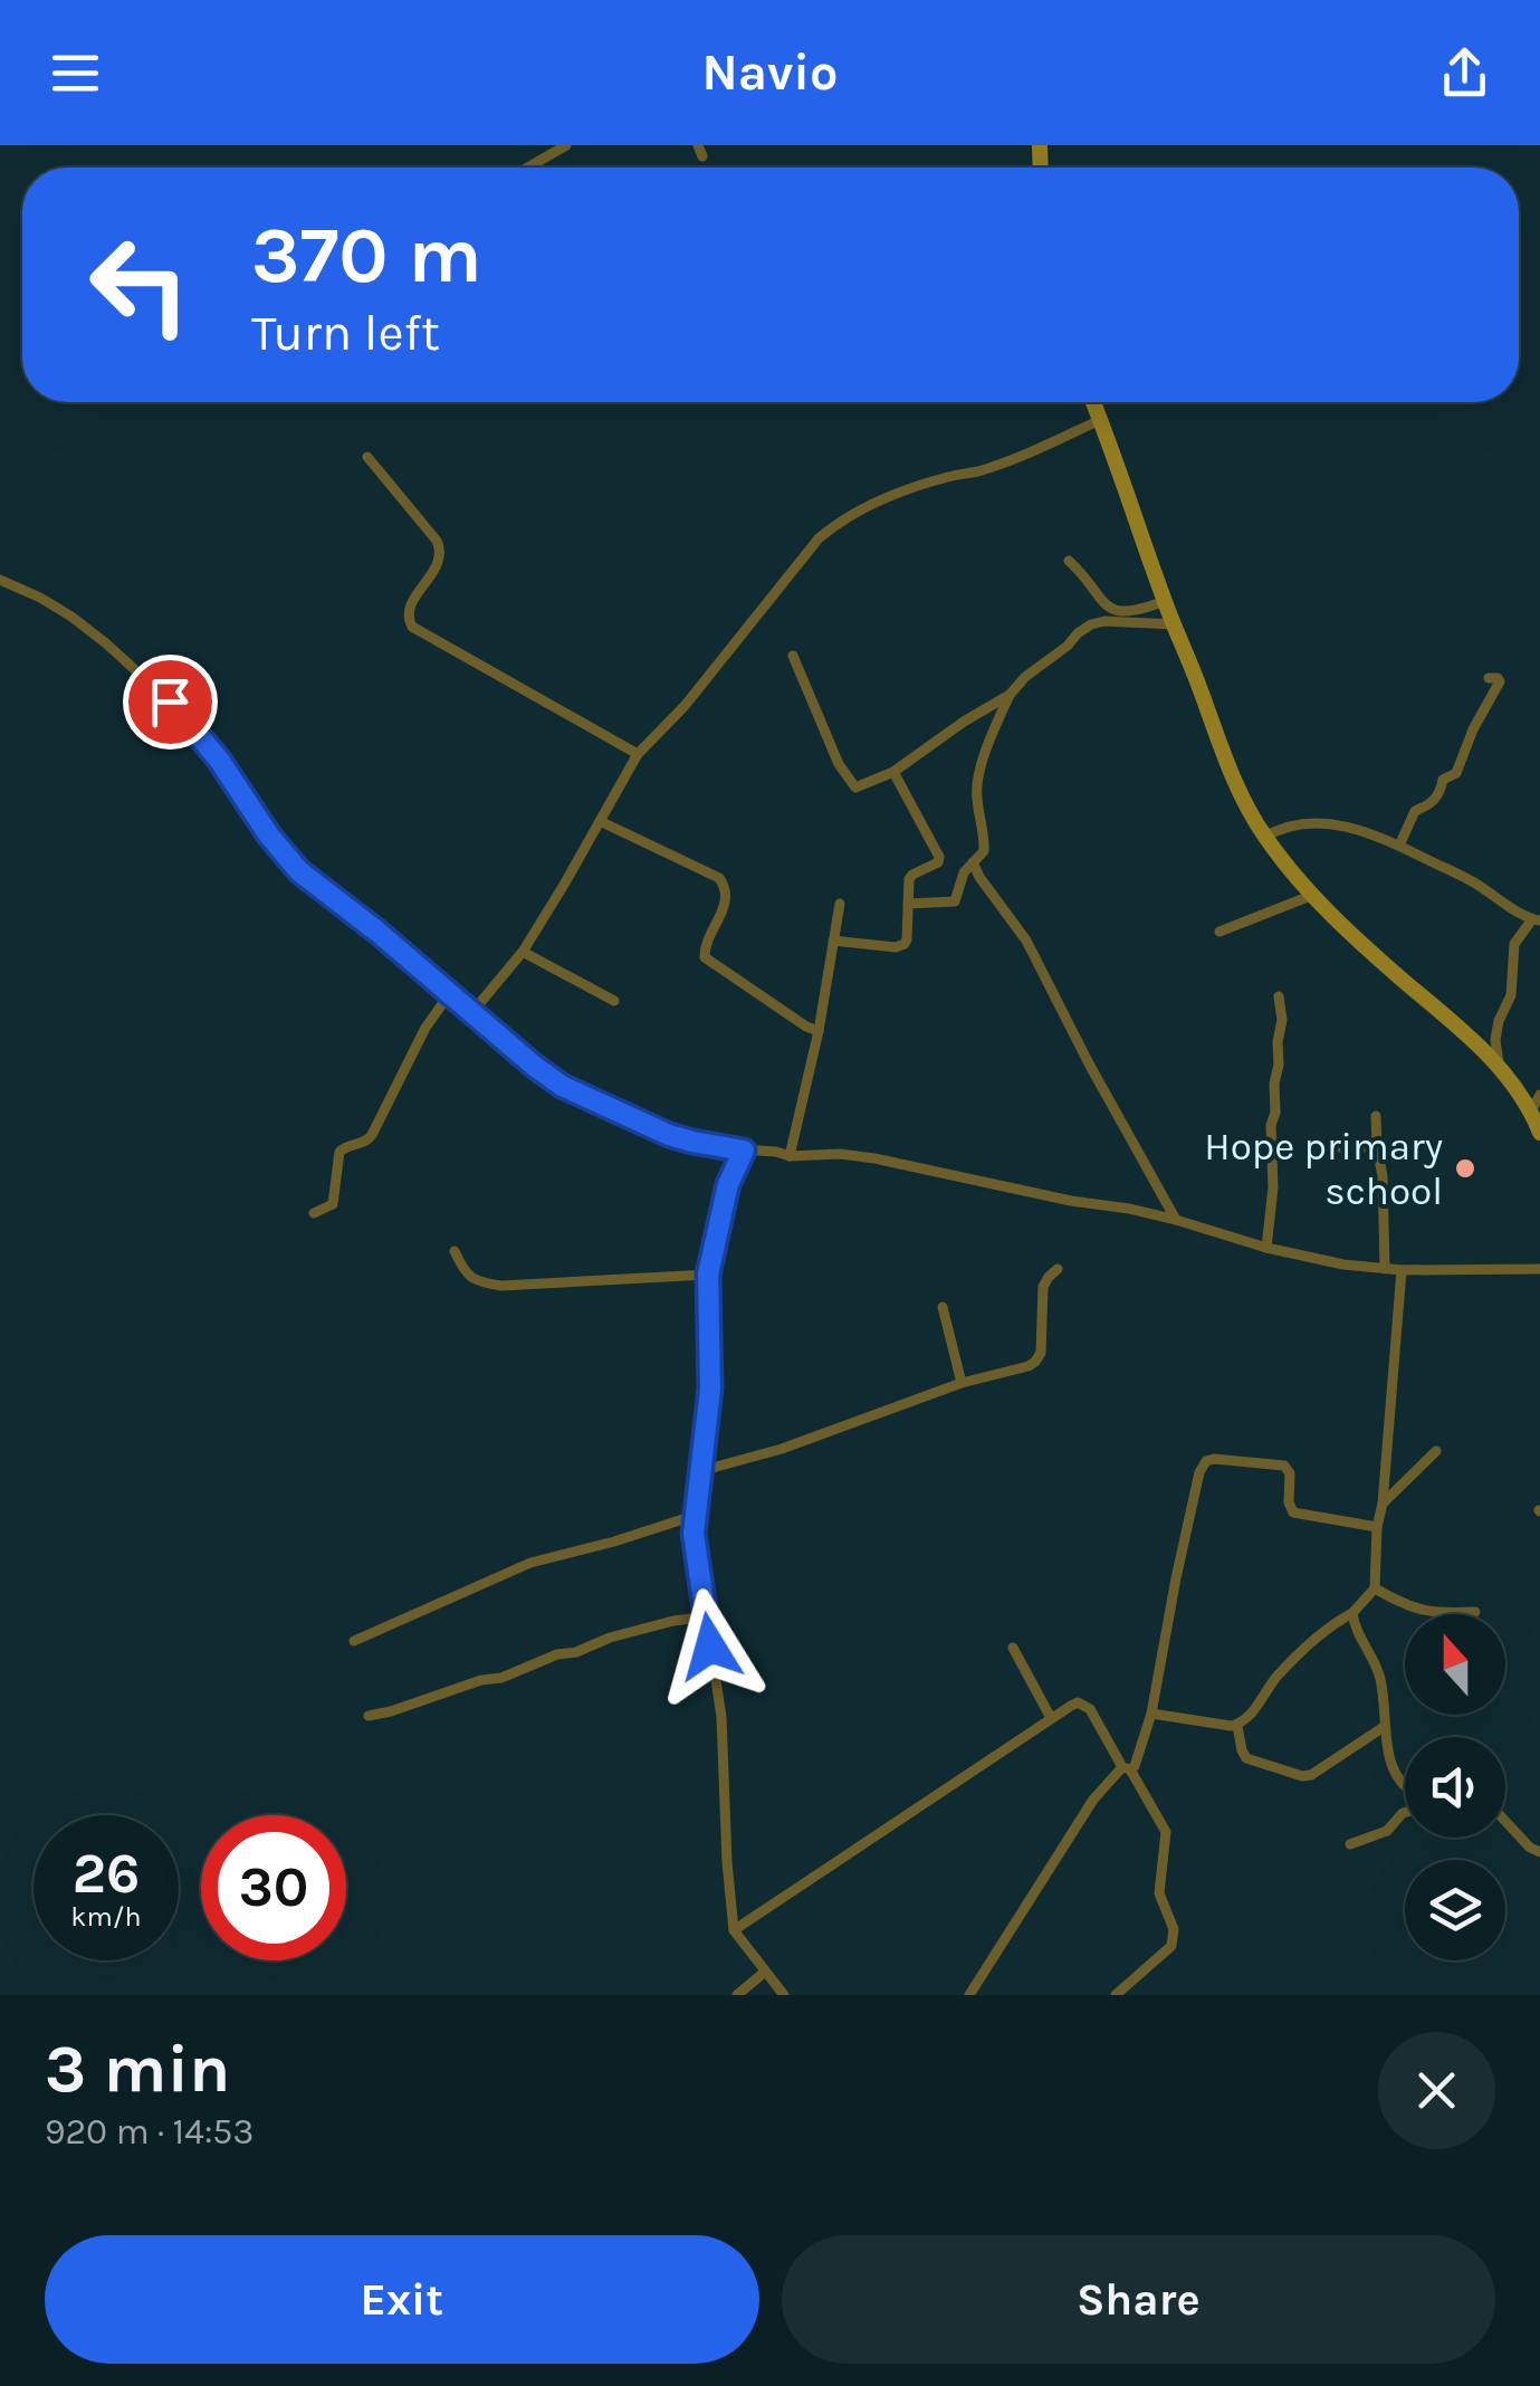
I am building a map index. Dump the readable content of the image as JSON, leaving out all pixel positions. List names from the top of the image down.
{
  "places": ["Hope primary school"],
  "north": "top",
  "page": {
    "header": "Navio",
    "turn": ["370 m", "Turn left"],
    "speed": "26 km/h",
    "limit": "30",
    "heading": ["3 min", "920 m · 14:53"],
    "buttons": ["Exit", "Share"]
  }
}
